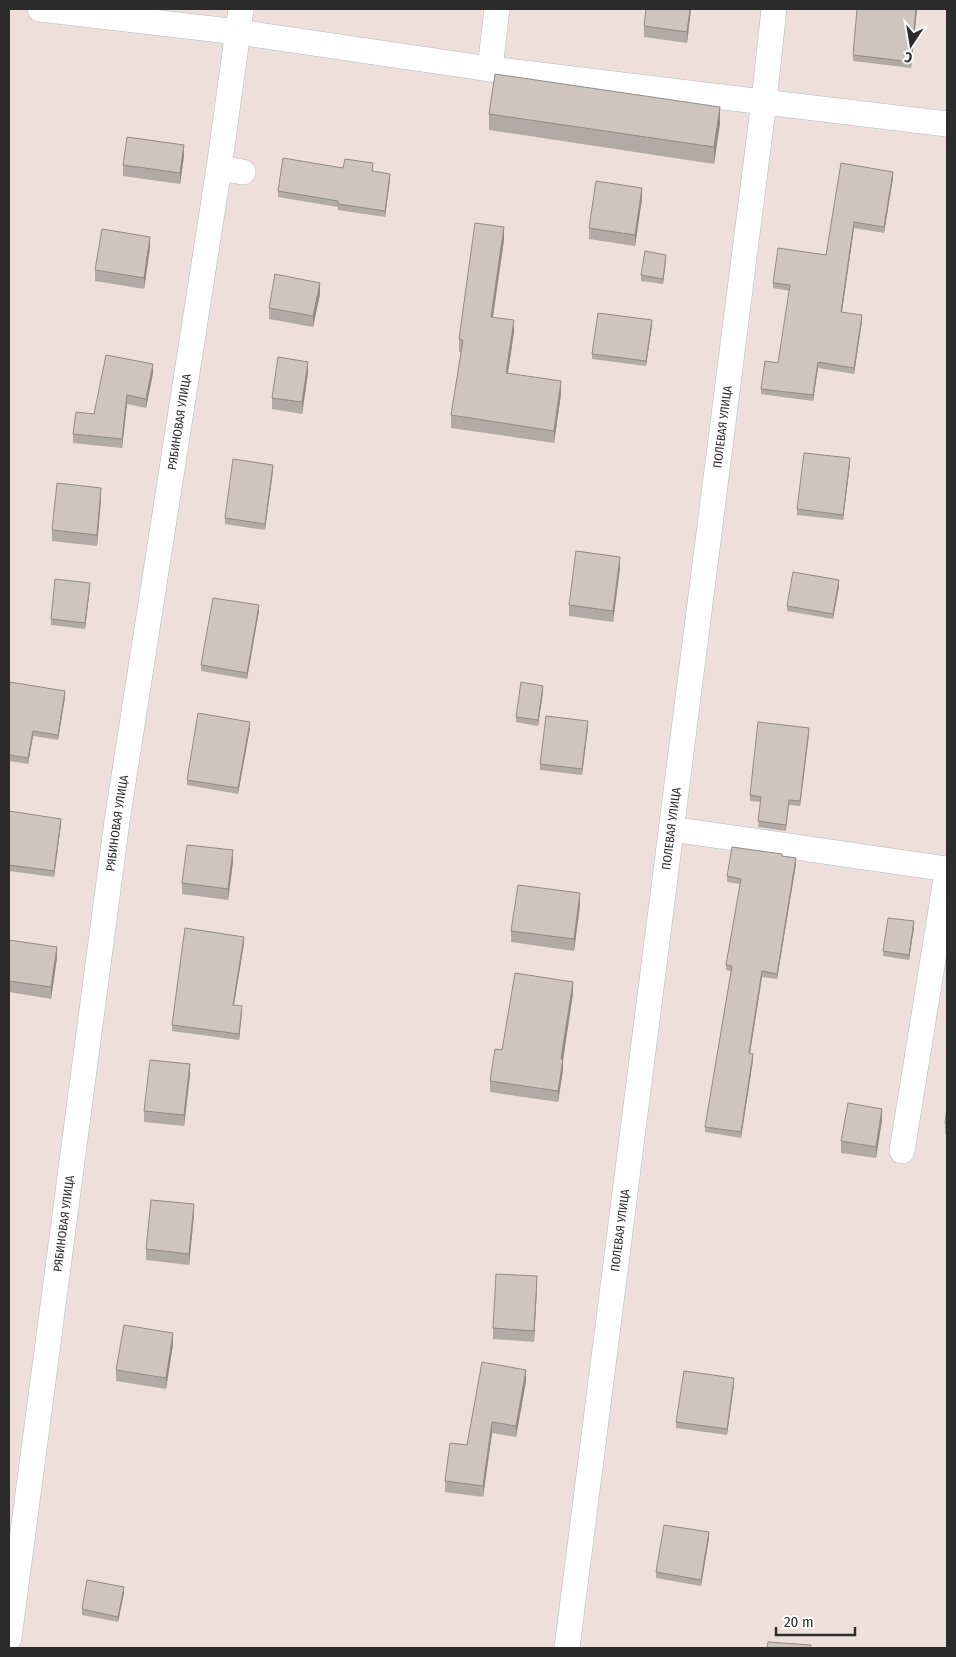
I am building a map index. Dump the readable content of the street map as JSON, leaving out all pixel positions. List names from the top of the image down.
{
  "streets": {
    "street": ["РЯБИНОВАЯ УЛИЦА", "ПОЛЕВАЯ УЛИЦА"]
  },
  "scale_bar": "20 m",
  "north": "bottom"
}
